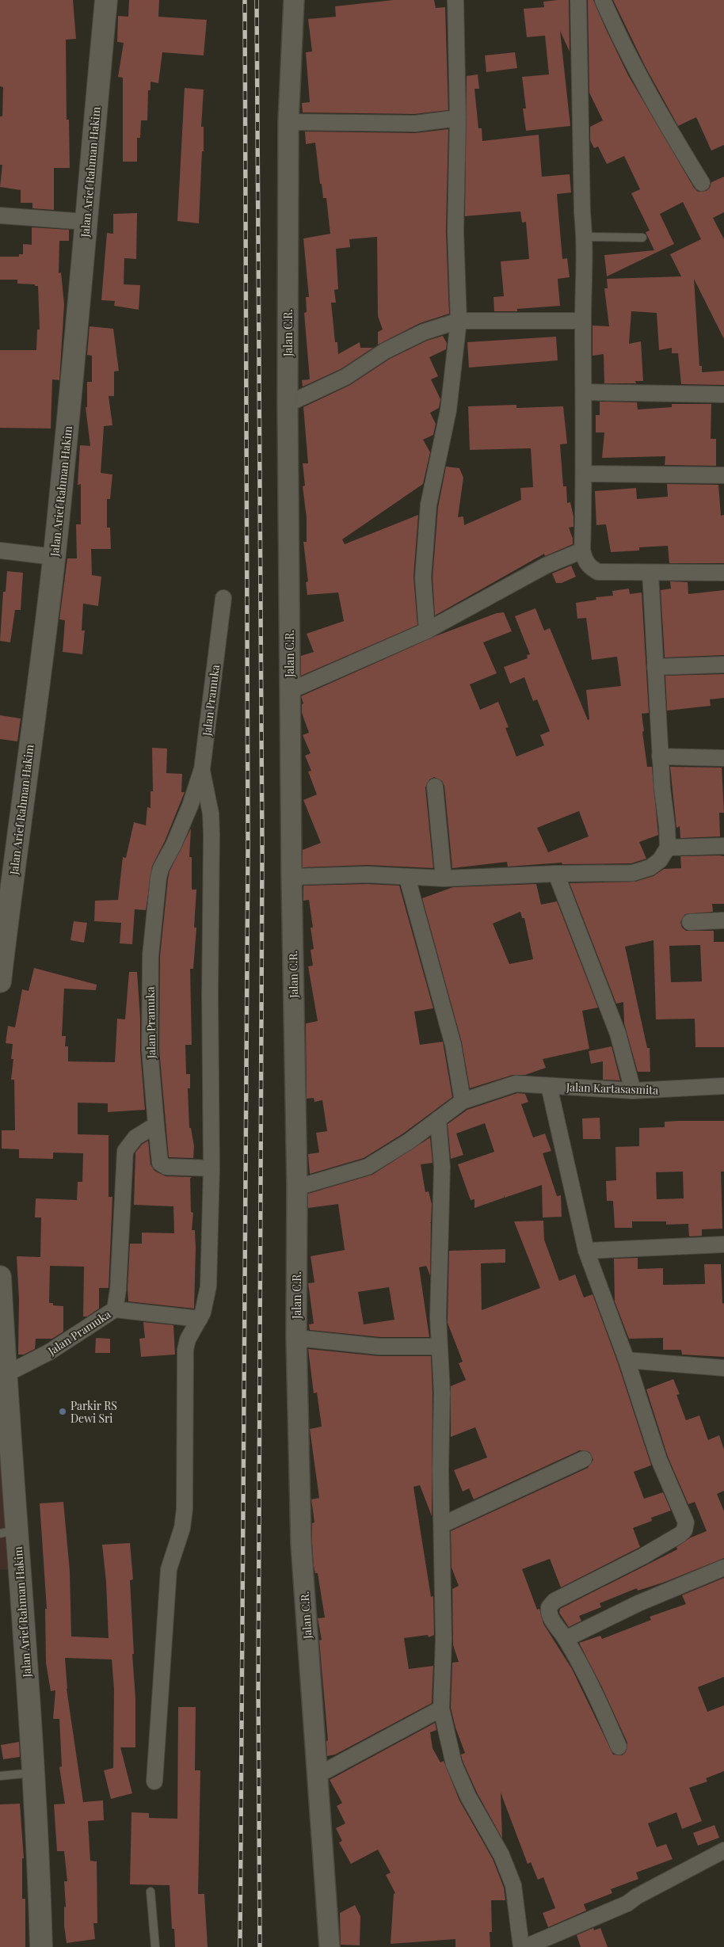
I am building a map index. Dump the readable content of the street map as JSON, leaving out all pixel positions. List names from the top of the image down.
{
  "streets": {
    "main road": ["Jalan Arief Rahman Hakim"],
    "street": ["Jalan C.R.", "Jalan Pramuka", "Jalan Kartasasmita"]
  },
  "crossings": [
    ["Jalan Arief Rahman Hakim", "Jalan Pramuka"],
    ["Jalan C.R.", "Jalan Kartasasmita"]
  ],
  "places": ["Parkir RS Dewi Sri"]
}
